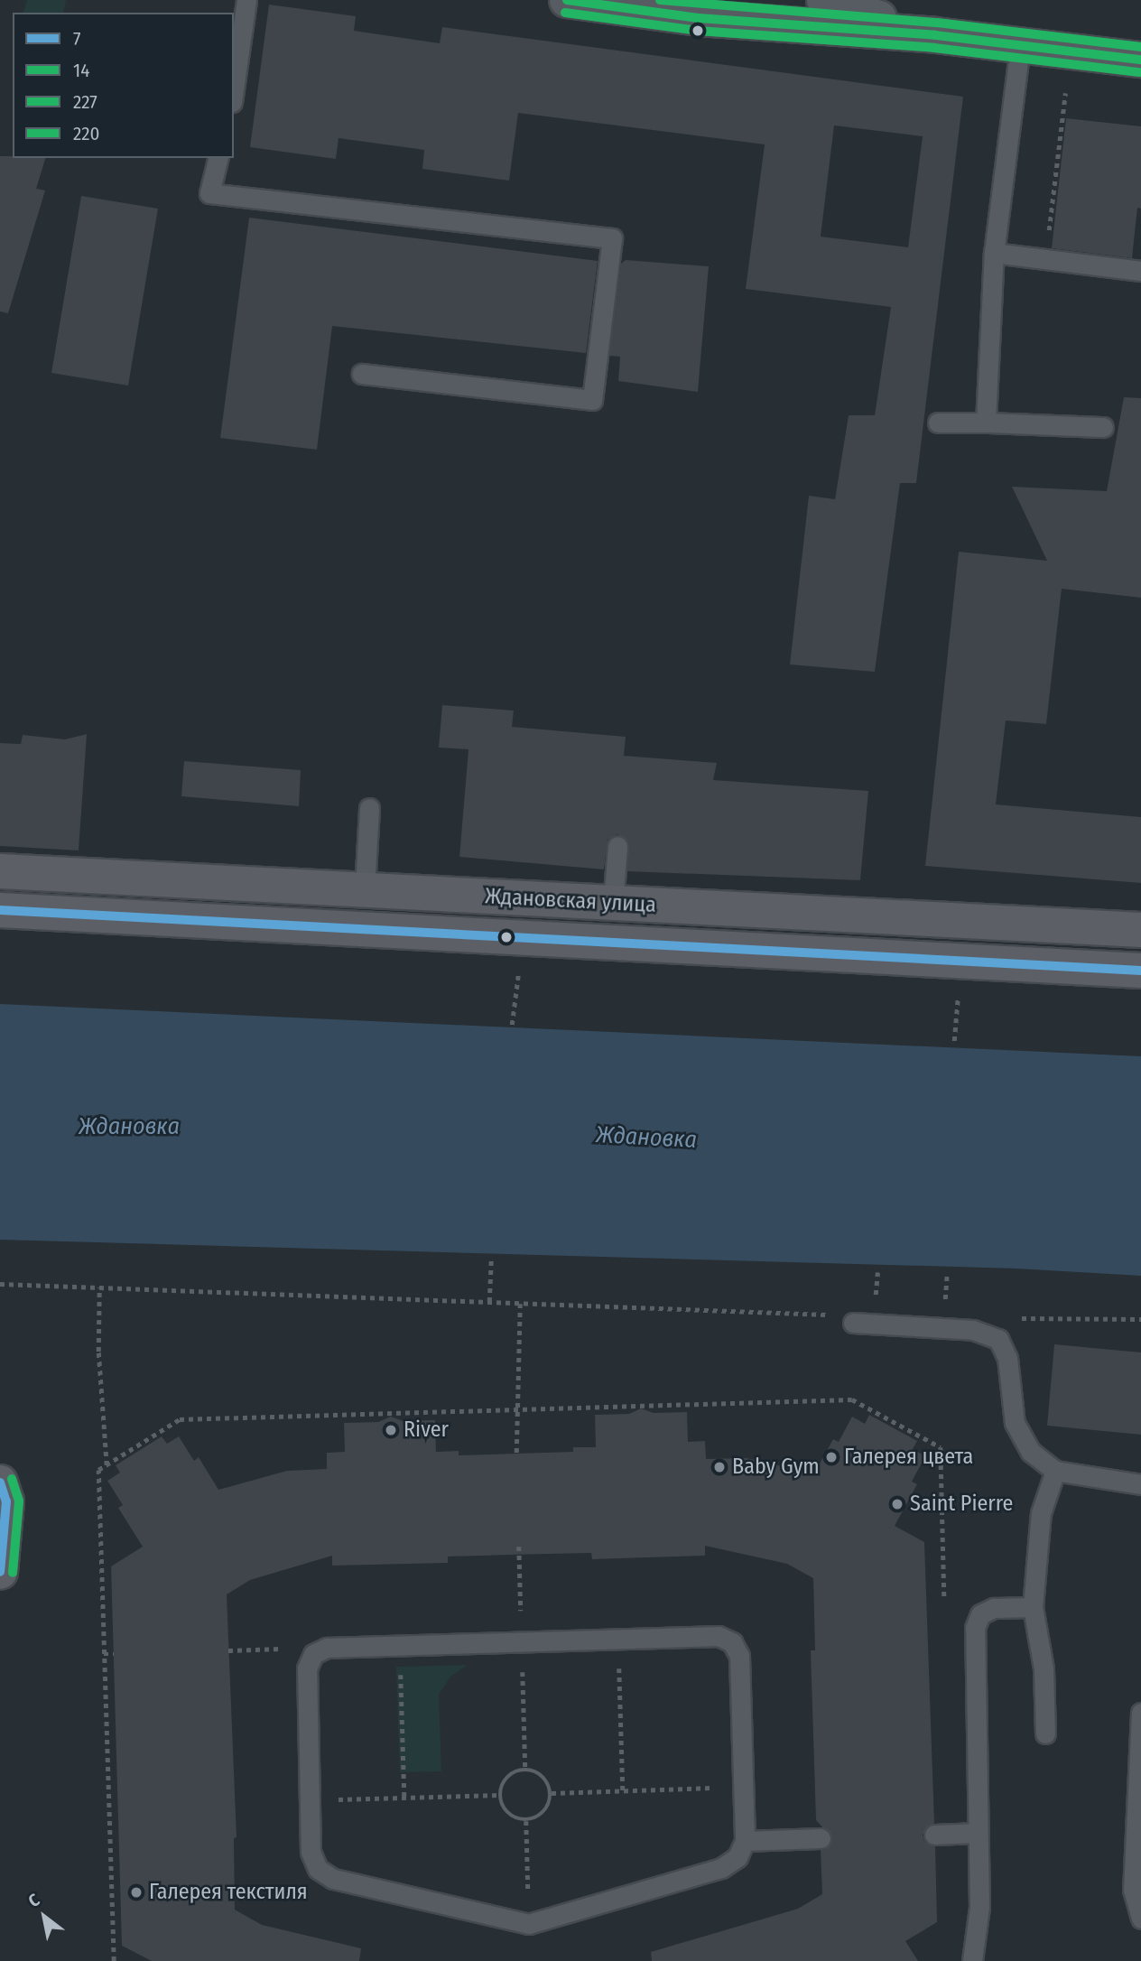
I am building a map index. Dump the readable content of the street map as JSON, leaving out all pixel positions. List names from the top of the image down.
{
  "streets": {
    "main road": ["Ждановская улица"]
  },
  "water": ["Ждановка"],
  "places": [
    "River",
    "Галерея цвета",
    "Baby Gym",
    "Saint Pierre",
    "Галерея текстиля"
  ],
  "lines": [
    "transit line 227",
    "transit line 220",
    "transit line 14",
    "transit line 7"
  ],
  "legend": [
    "7",
    "14",
    "227",
    "220"
  ],
  "north": "top left"
}
